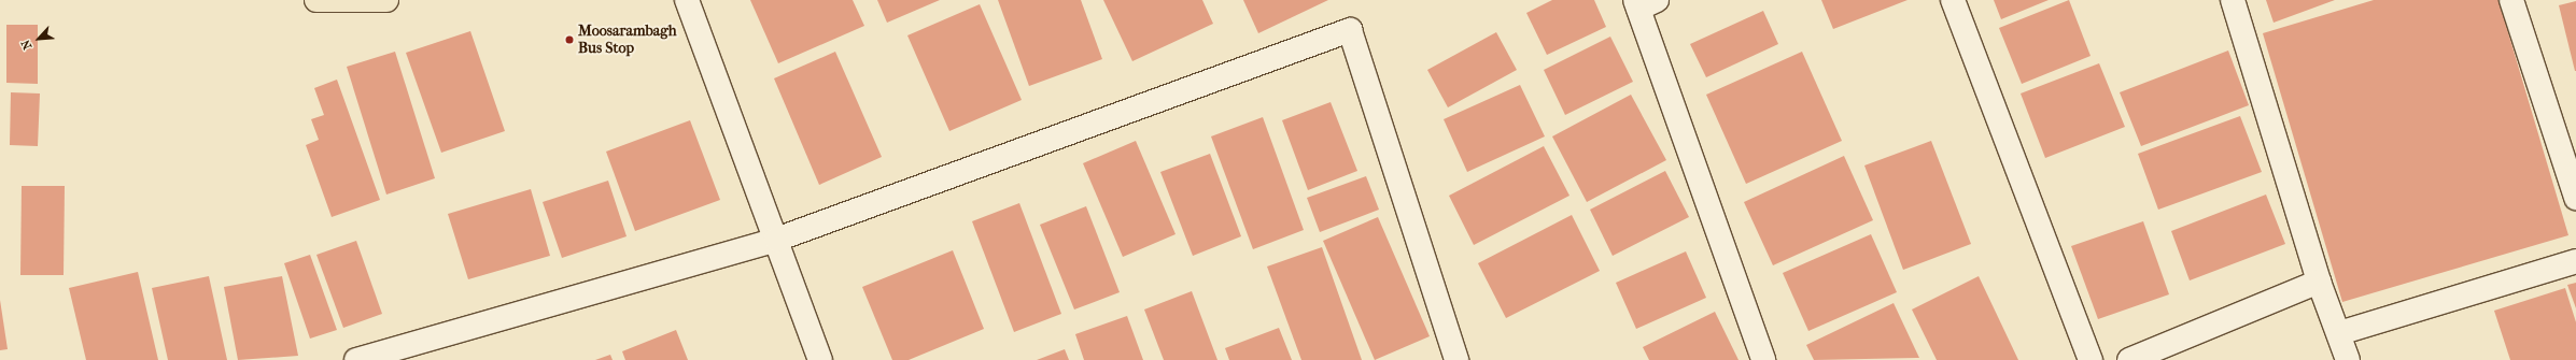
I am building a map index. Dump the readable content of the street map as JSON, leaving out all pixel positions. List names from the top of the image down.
{
  "places": ["Moosarambagh Bus Stop"],
  "north": "bottom left"
}
